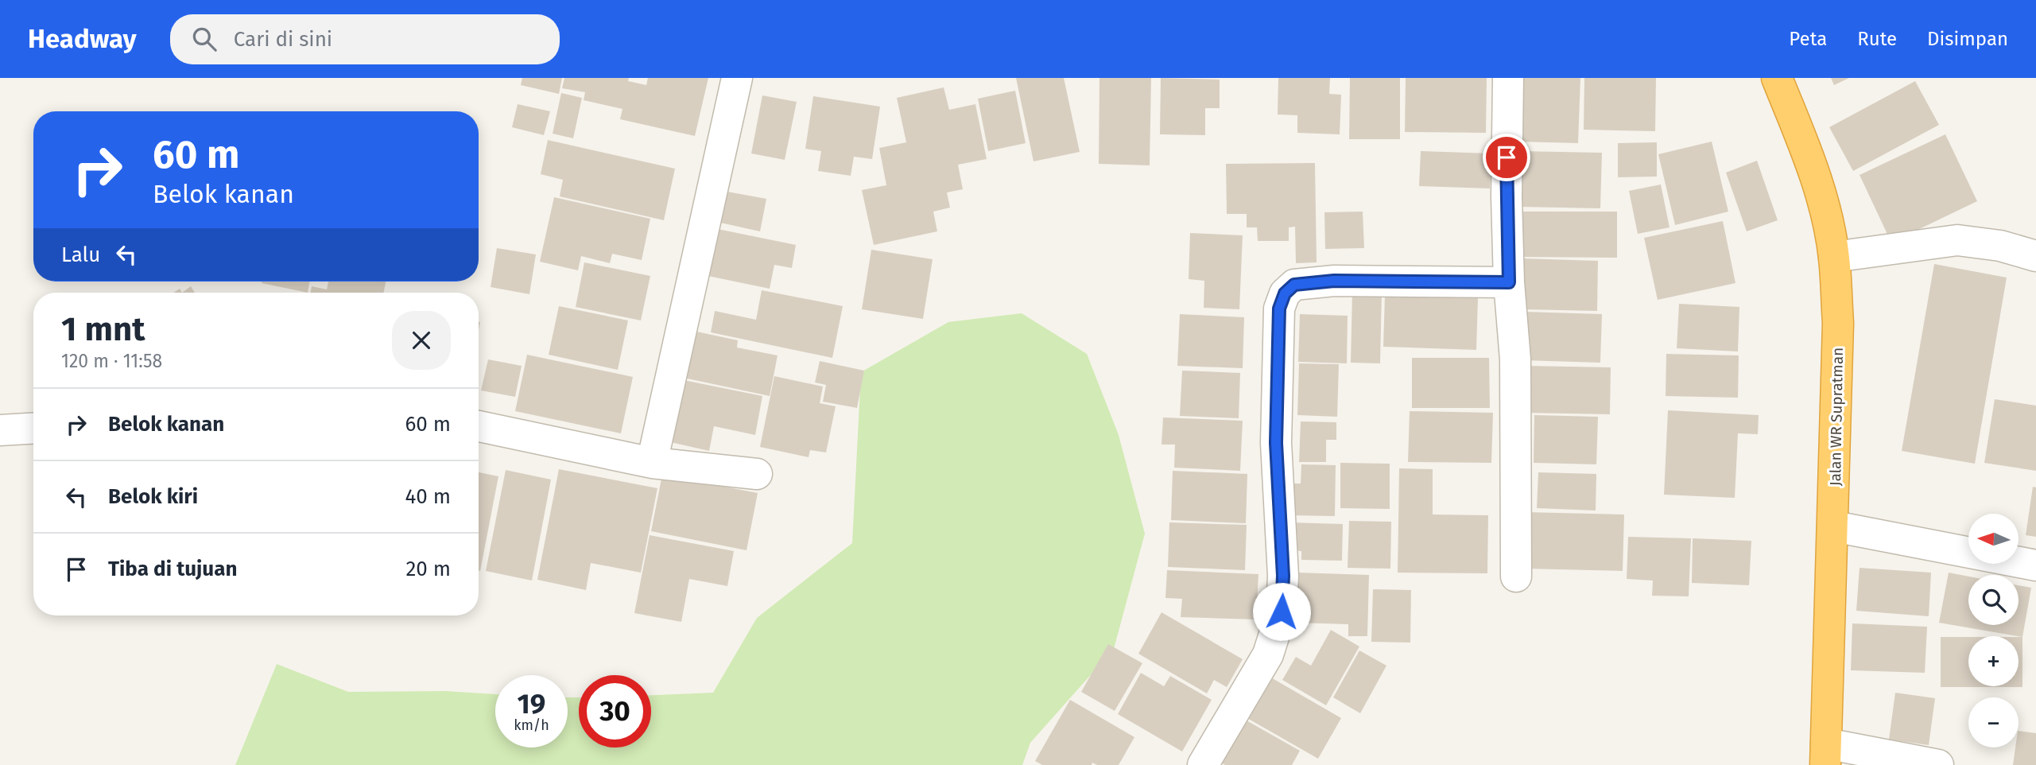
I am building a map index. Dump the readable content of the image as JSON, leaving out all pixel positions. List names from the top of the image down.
{
  "streets": {
    "highway": ["Jalan WR Supratman"]
  },
  "north": "left",
  "page": {
    "header": "Headway",
    "search": "Cari di sini",
    "nav": ["Peta", "Rute", "Disimpan"],
    "turn": ["60 m", "Belok kanan"],
    "then": "Lalu",
    "heading": ["1 mnt", "120 m · 11:58"],
    "list": [
      {
        "name": "Belok kanan",
        "value": "60 m"
      },
      {
        "name": "Belok kiri",
        "value": "40 m"
      },
      {
        "name": "Tiba di tujuan",
        "value": "20 m"
      }
    ],
    "map_buttons": ["+", "−"],
    "speed": "19 km/h",
    "limit": "30"
  }
}
